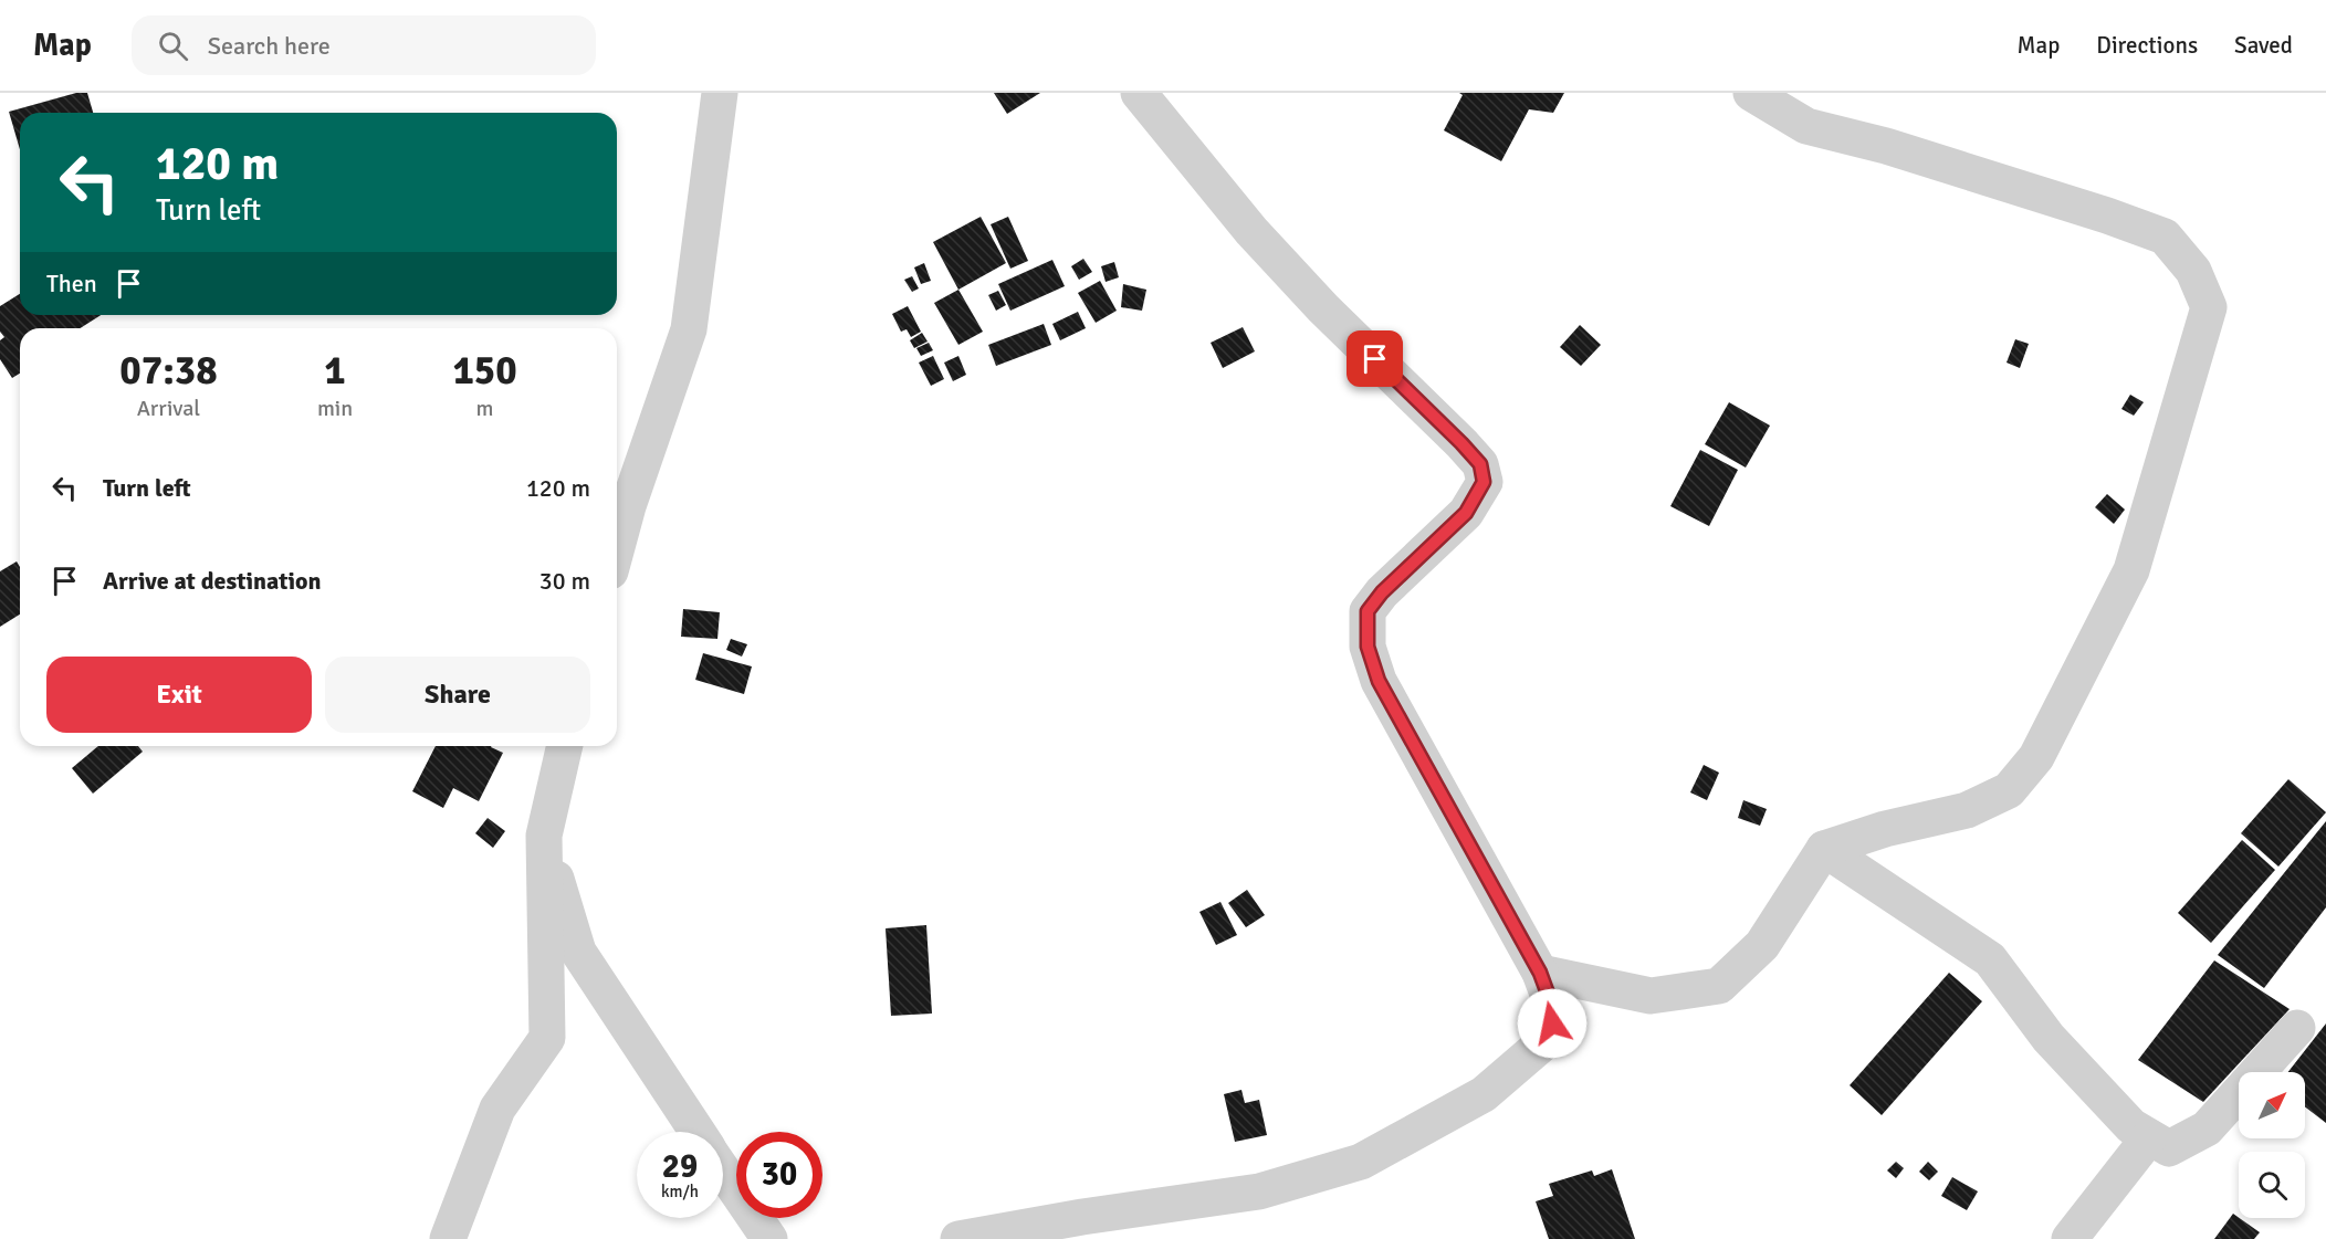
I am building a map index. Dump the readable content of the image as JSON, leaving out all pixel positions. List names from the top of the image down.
{
  "north": "top right",
  "page": {
    "header": "Map",
    "search": "Search here",
    "nav": ["Map", "Directions", "Saved"],
    "turn": ["120 m", "Turn left"],
    "then": "Then",
    "eta": [
      "07:38",
      "Arrival",
      "1",
      "min",
      "150",
      "m"
    ],
    "list": [
      {
        "name": "Turn left",
        "value": "120 m"
      },
      {
        "name": "Arrive at destination",
        "value": "30 m"
      }
    ],
    "buttons": ["Exit", "Share"],
    "speed": "29 km/h",
    "limit": "30"
  }
}
